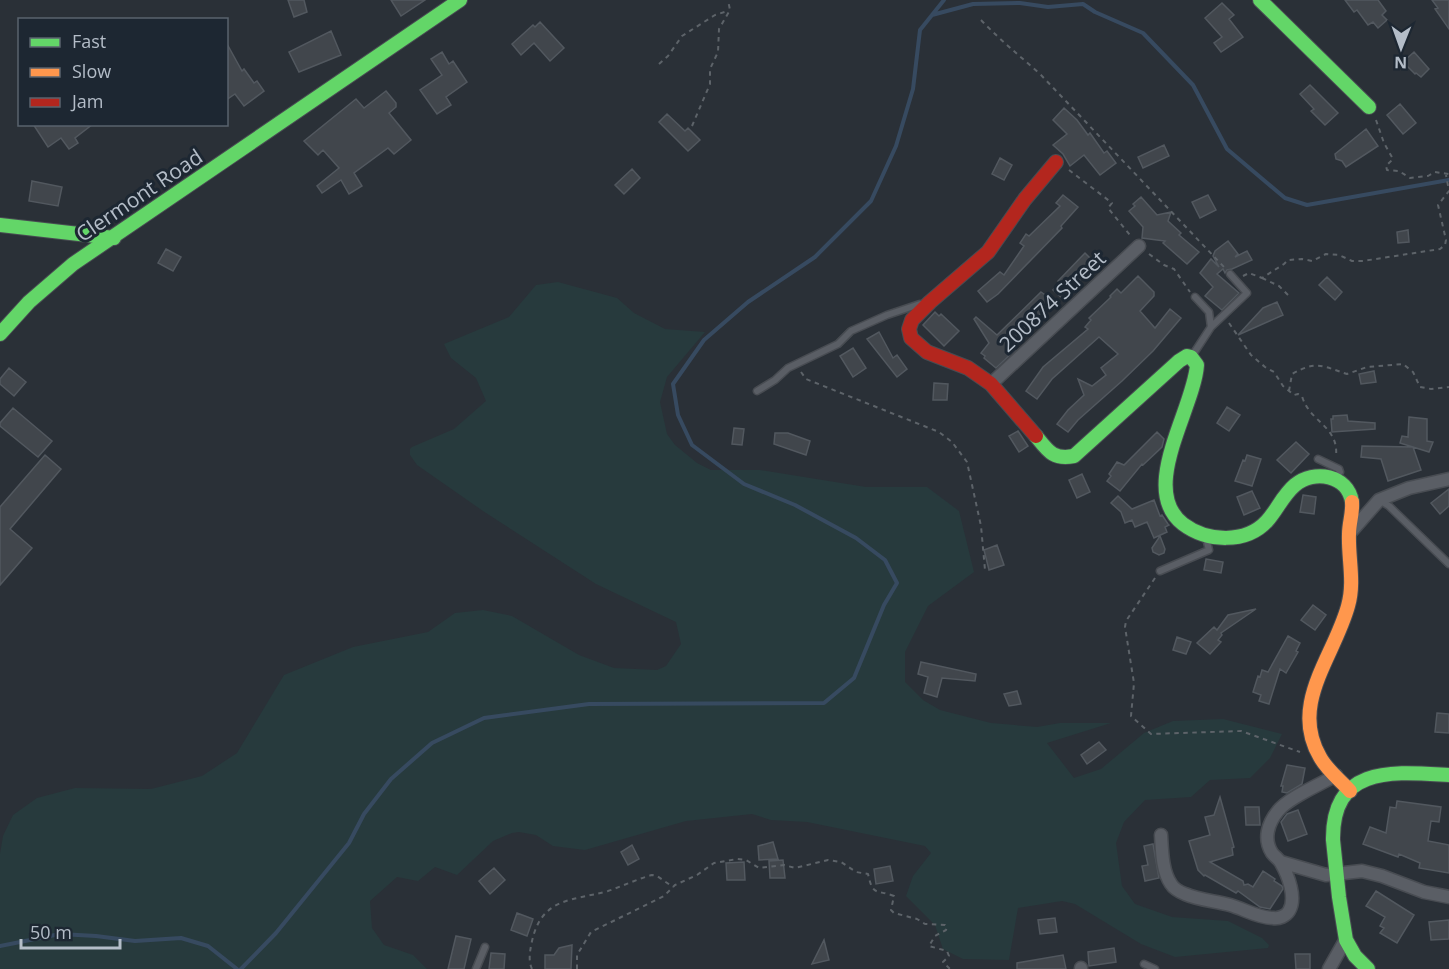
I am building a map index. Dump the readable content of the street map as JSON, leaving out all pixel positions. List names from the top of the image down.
{
  "streets": {
    "street": ["Clermont Road", "200874 Street"]
  },
  "legend": ["Fast", "Slow", "Jam"],
  "scale_bar": "50 m",
  "north": "bottom"
}
